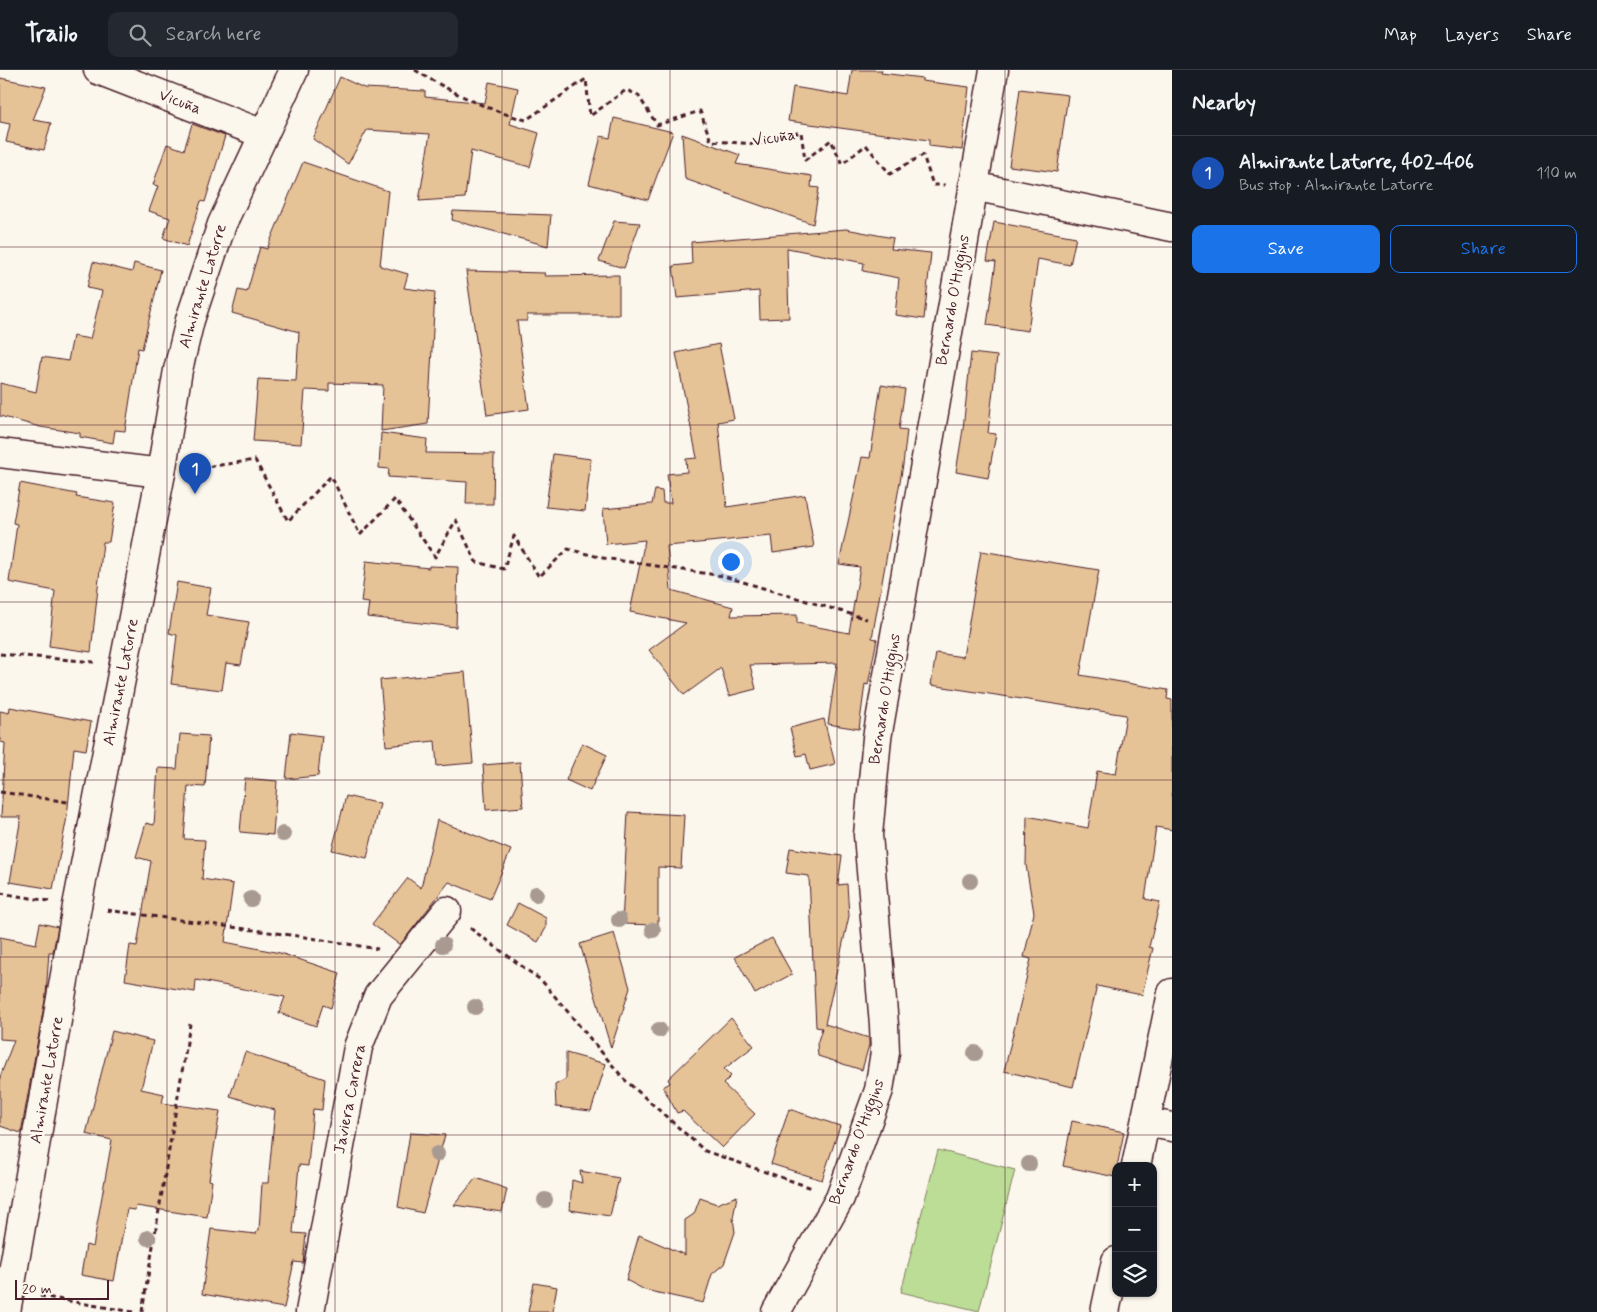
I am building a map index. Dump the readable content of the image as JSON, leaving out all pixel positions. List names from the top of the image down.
{
  "streets": {
    "street": [
      "Vicuña",
      "Almirante Latorre",
      "Bernardo O'Higgins",
      "Javiera Carrera"
    ]
  },
  "crossings": [
    ["Vicuña", "Almirante Latorre"],
    ["Vicuña", "Bernardo O'Higgins"]
  ],
  "scale_bar": "20 m",
  "page": {
    "header": "Trailo",
    "search": "Search here",
    "nav": ["Map", "Layers", "Share"],
    "heading": "Nearby",
    "list": [
      {
        "mark": "1",
        "name": "Almirante Latorre, 402-406",
        "note": "Bus stop · Almirante Latorre",
        "value": "110 m"
      }
    ],
    "buttons": ["Save", "Share"],
    "pins": "1",
    "map_buttons": ["+", "−"],
    "scale": "20 m"
  }
}
